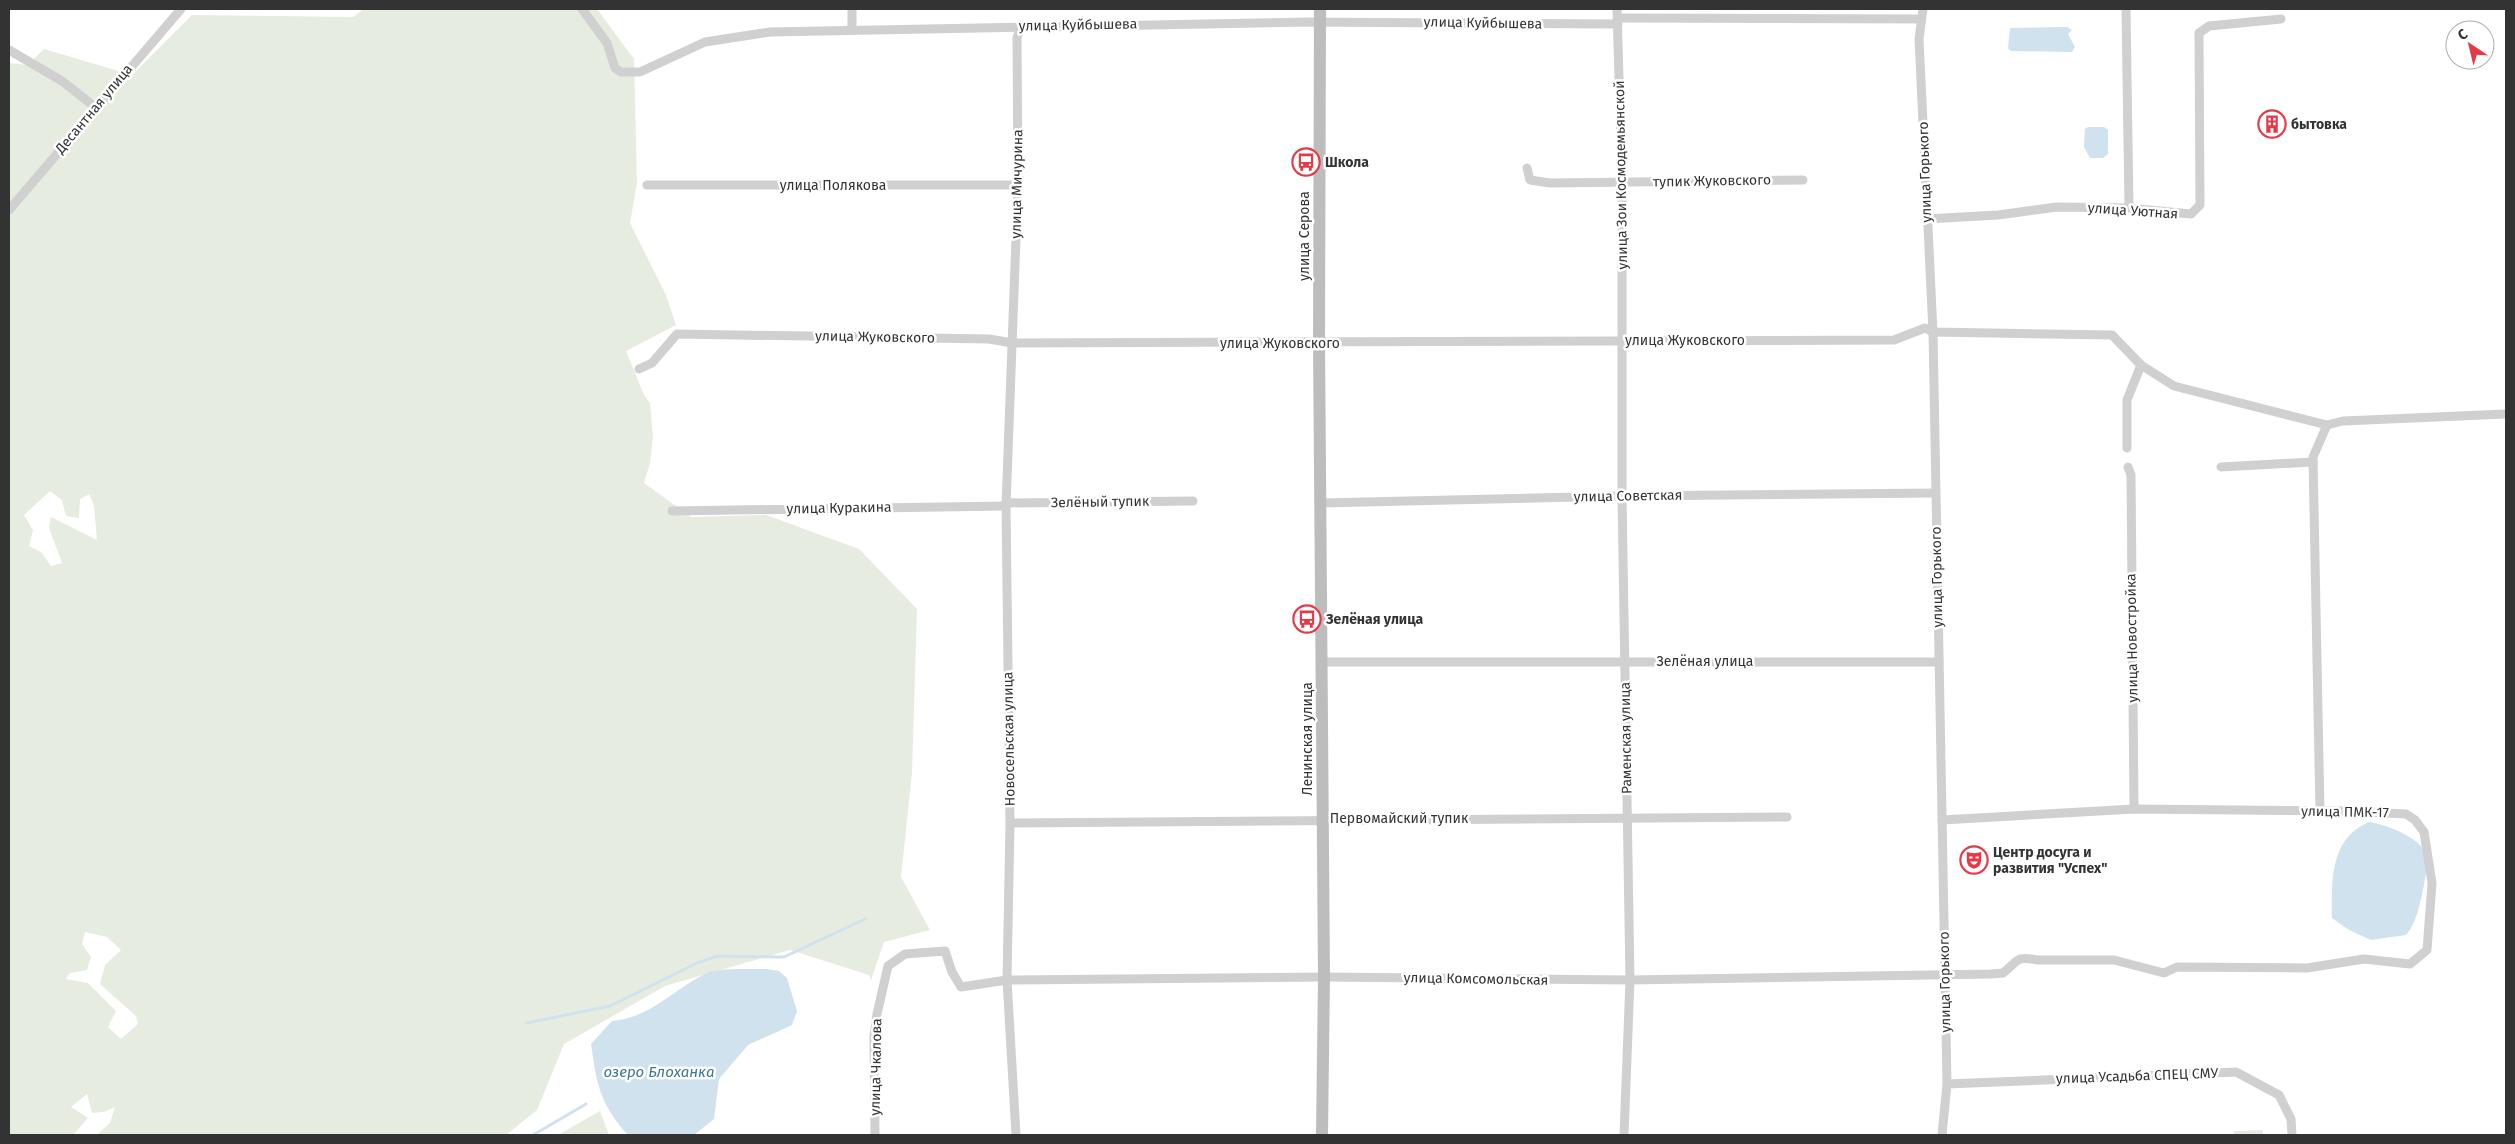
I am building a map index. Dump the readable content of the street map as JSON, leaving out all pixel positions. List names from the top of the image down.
{
  "streets": {
    "street": [
      "улица Куйбышева",
      "Десантная улица",
      "улица Горького",
      "улица Зои Космодемьянской",
      "тупик Жуковского",
      "улица Мичурина",
      "улица Полякова",
      "улица Уютная",
      "улица Серова",
      "улица Жуковского",
      "улица Советская",
      "Зелёный тупик",
      "улица Куракина",
      "улица Новостройка",
      "Зелёная улица",
      "Раменская улица",
      "Новосельская улица",
      "Ленинская улица",
      "улица ПМК-17",
      "Первомайский тупик",
      "улица Комсомольская",
      "улица Чкалова",
      "улица Усадьба СПЕЦ СМУ"
    ]
  },
  "crossings": [
    ["улица Куйбышева", "улица Зои Космодемьянской"],
    ["улица Куйбышева", "улица Мичурина"],
    ["улица Куйбышева", "улица Серова"],
    ["улица Горького", "улица Уютная"],
    ["улица Горького", "улица Жуковского"],
    ["улица Горького", "улица Советская"],
    ["улица Горького", "Зелёная улица"],
    ["улица Горького", "улица ПМК-17"],
    ["улица Горького", "улица Комсомольская"],
    ["улица Горького", "улица Усадьба СПЕЦ СМУ"],
    ["улица Зои Космодемьянской", "тупик Жуковского"],
    ["улица Зои Космодемьянской", "улица Жуковского"],
    ["улица Зои Космодемьянской", "Раменская улица"],
    ["улица Мичурина", "улица Полякова"],
    ["улица Мичурина", "улица Жуковского"],
    ["улица Мичурина", "Новосельская улица"],
    ["улица Серова", "улица Жуковского"],
    ["улица Серова", "Ленинская улица"],
    ["улица Жуковского", "Раменская улица"],
    ["улица Жуковского", "Новосельская улица"],
    ["улица Жуковского", "Ленинская улица"],
    ["улица Советская", "Раменская улица"],
    ["улица Советская", "Ленинская улица"],
    ["Зелёный тупик", "улица Куракина"],
    ["Зелёный тупик", "Новосельская улица"],
    ["улица Куракина", "Новосельская улица"],
    ["улица Новостройка", "улица ПМК-17"],
    ["Зелёная улица", "Раменская улица"],
    ["Зелёная улица", "Ленинская улица"],
    ["Раменская улица", "Первомайский тупик"],
    ["Раменская улица", "улица Комсомольская"],
    ["Новосельская улица", "Первомайский тупик"],
    ["Новосельская улица", "улица Комсомольская"],
    ["Новосельская улица", "улица Чкалова"],
    ["Ленинская улица", "Первомайский тупик"],
    ["Ленинская улица", "улица Комсомольская"],
    ["улица ПМК-17", "улица Комсомольская"],
    ["улица Комсомольская", "улица Чкалова"]
  ],
  "water": ["озеро Блоханка"],
  "places": {
    "building": ["бытовка"],
    "bus stop": ["Школа", "Зелёная улица"],
    "theatre": ["Центр досуга и развития \"Успех\""]
  },
  "north": "top left"
}
